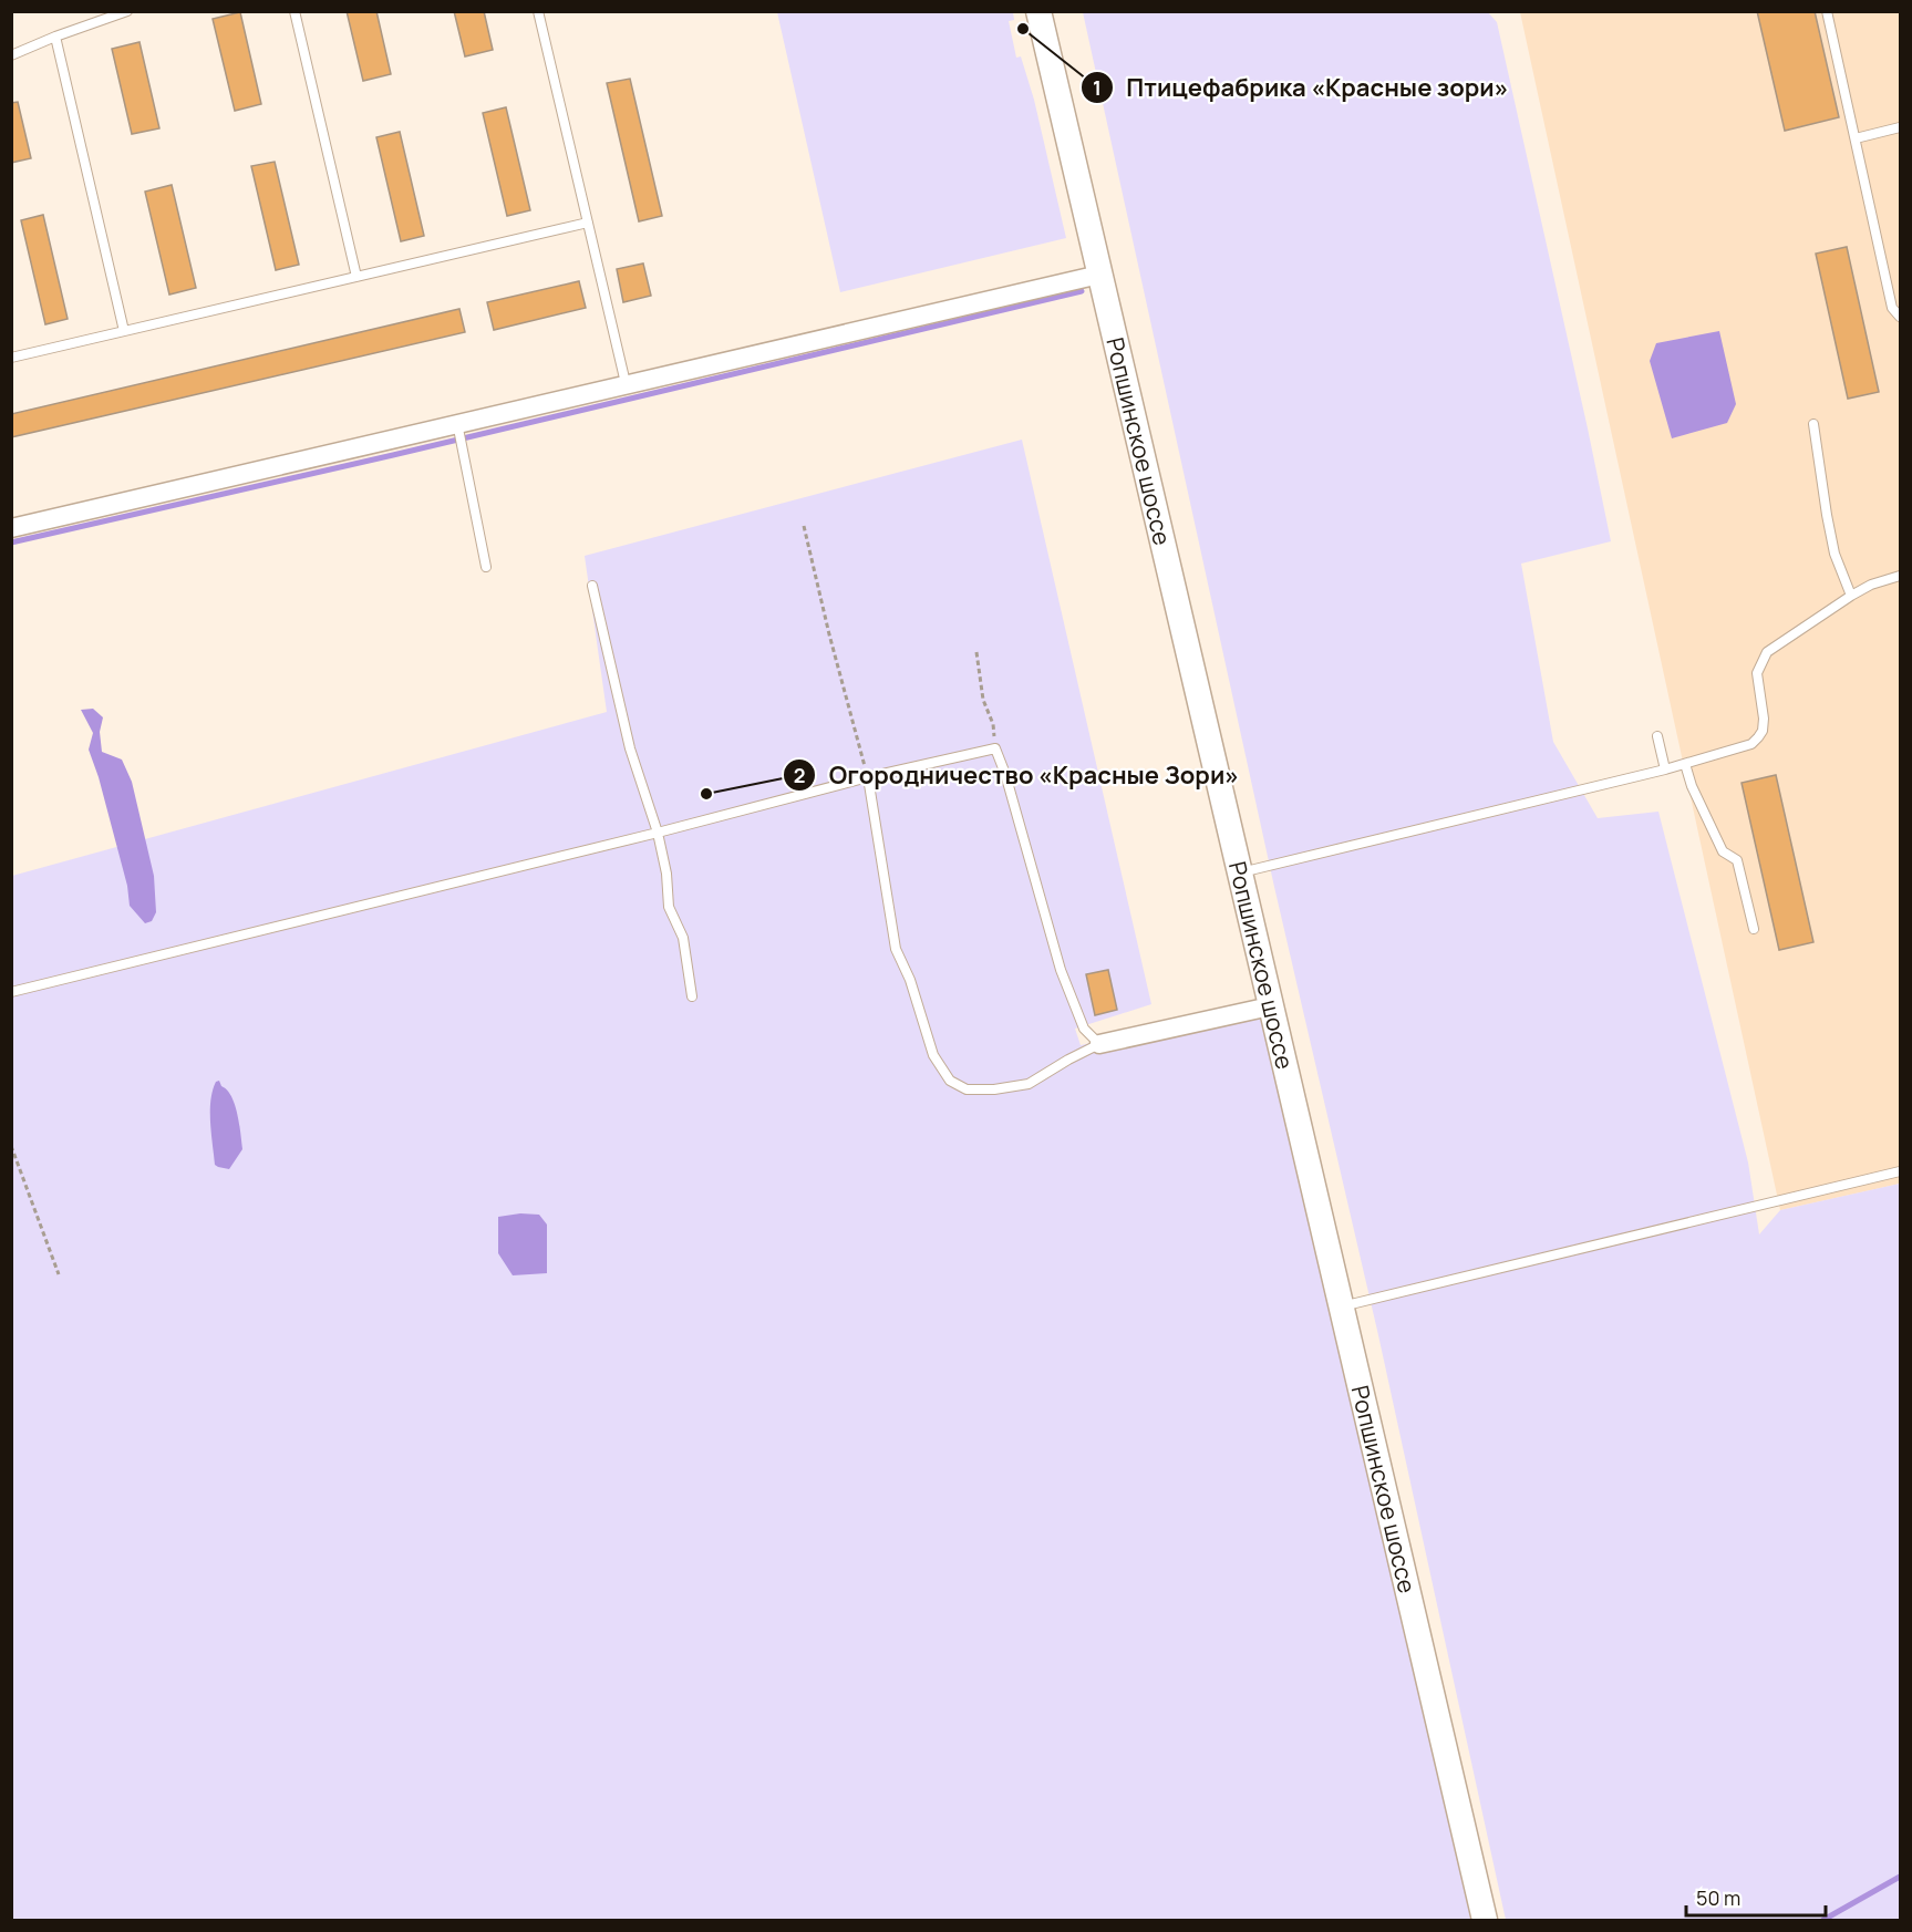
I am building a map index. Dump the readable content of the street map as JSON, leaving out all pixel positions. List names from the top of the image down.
{
  "streets": {
    "main road": ["Ропшинское шоссе"]
  },
  "places": ["Птицефабрика «Красные зори»", "Огородничество «Красные Зори»"],
  "scale_bar": "50 m"
}
